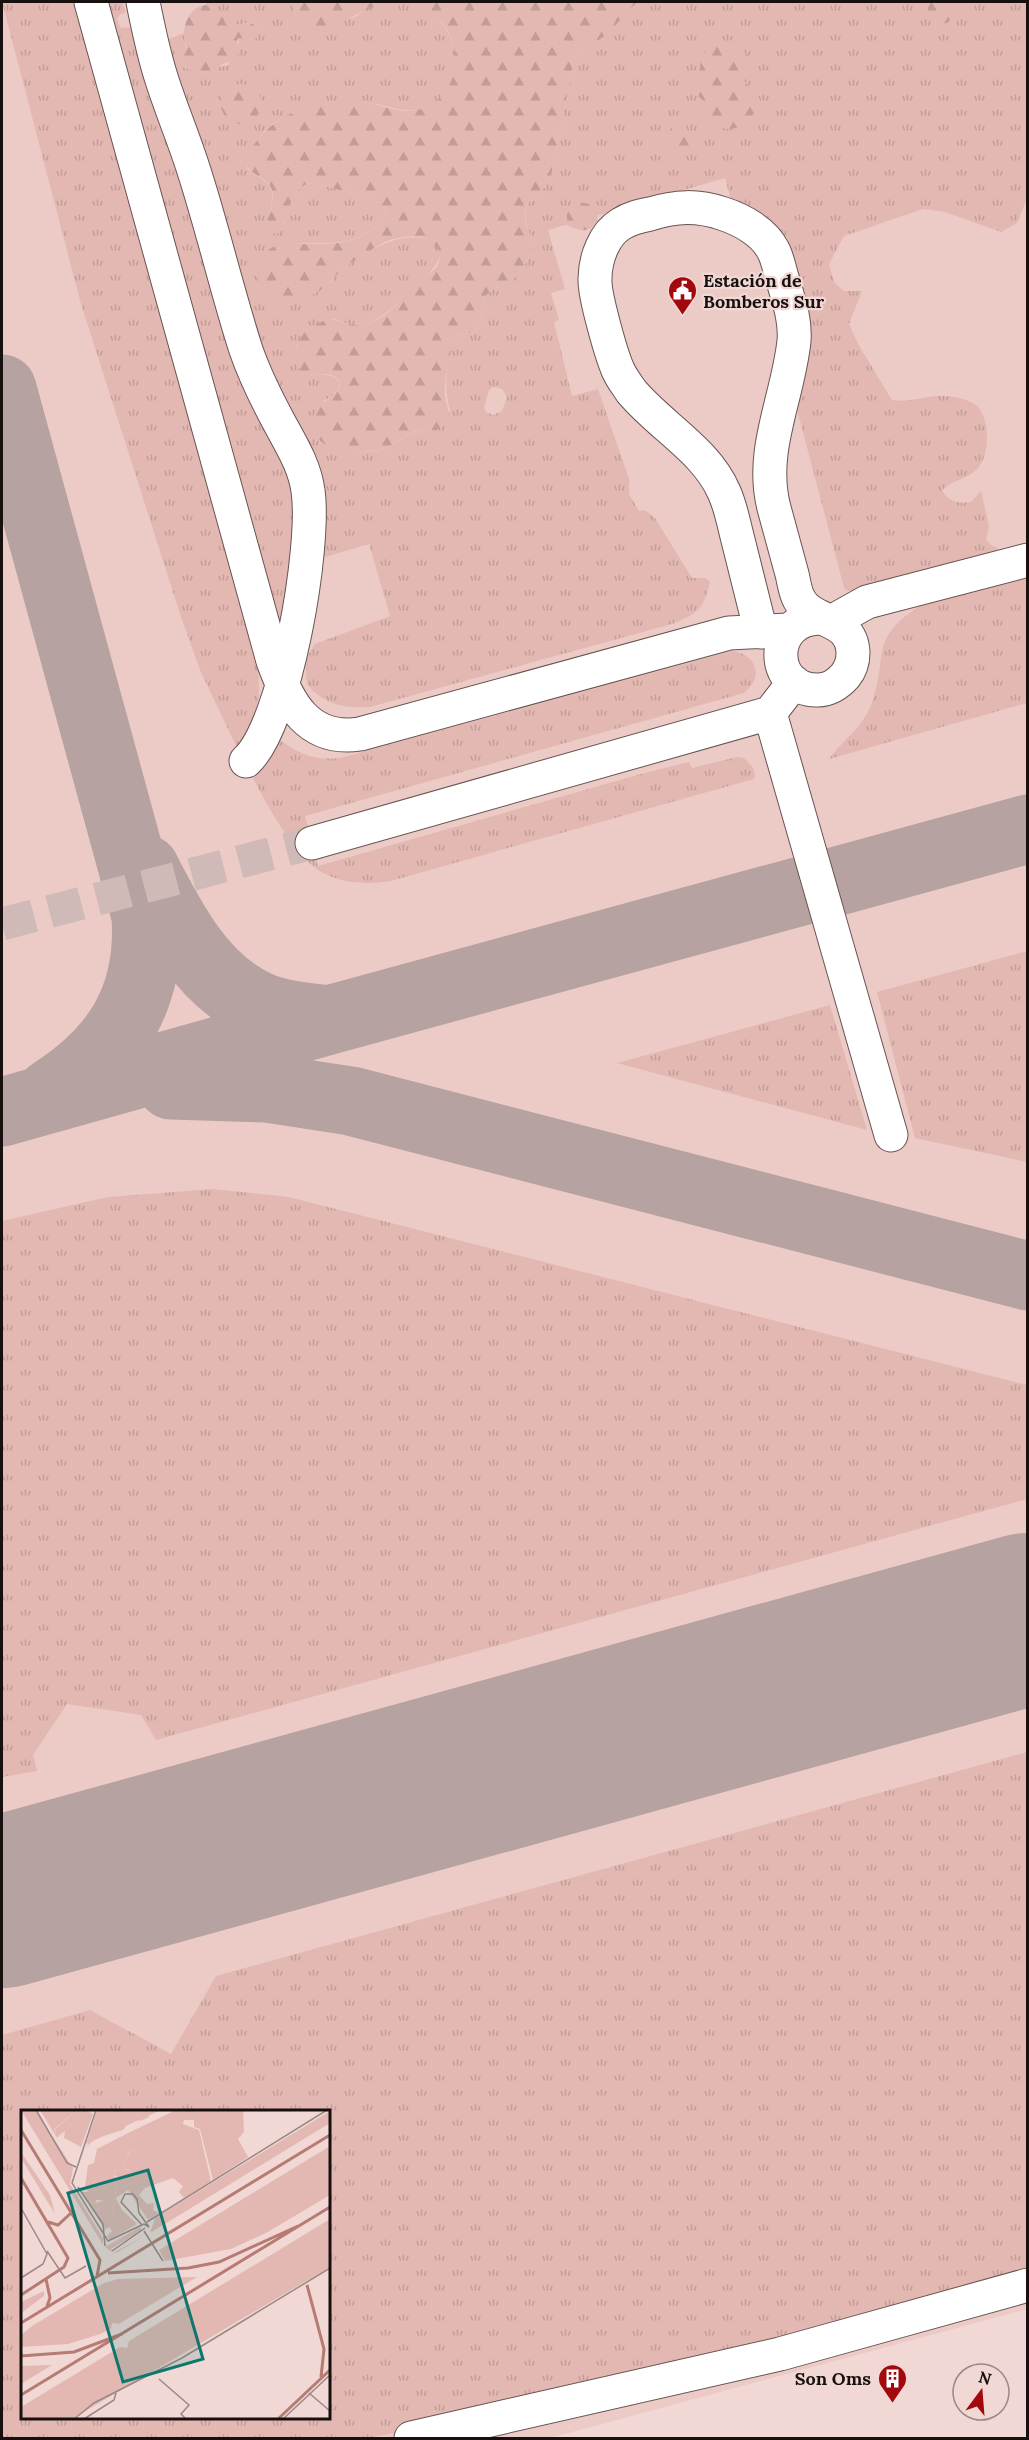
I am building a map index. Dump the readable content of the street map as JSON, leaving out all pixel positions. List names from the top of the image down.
{
  "places": {
    "public building": ["Estación de Bomberos Sur"],
    "building": ["Son Oms"]
  },
  "north": "top"
}
